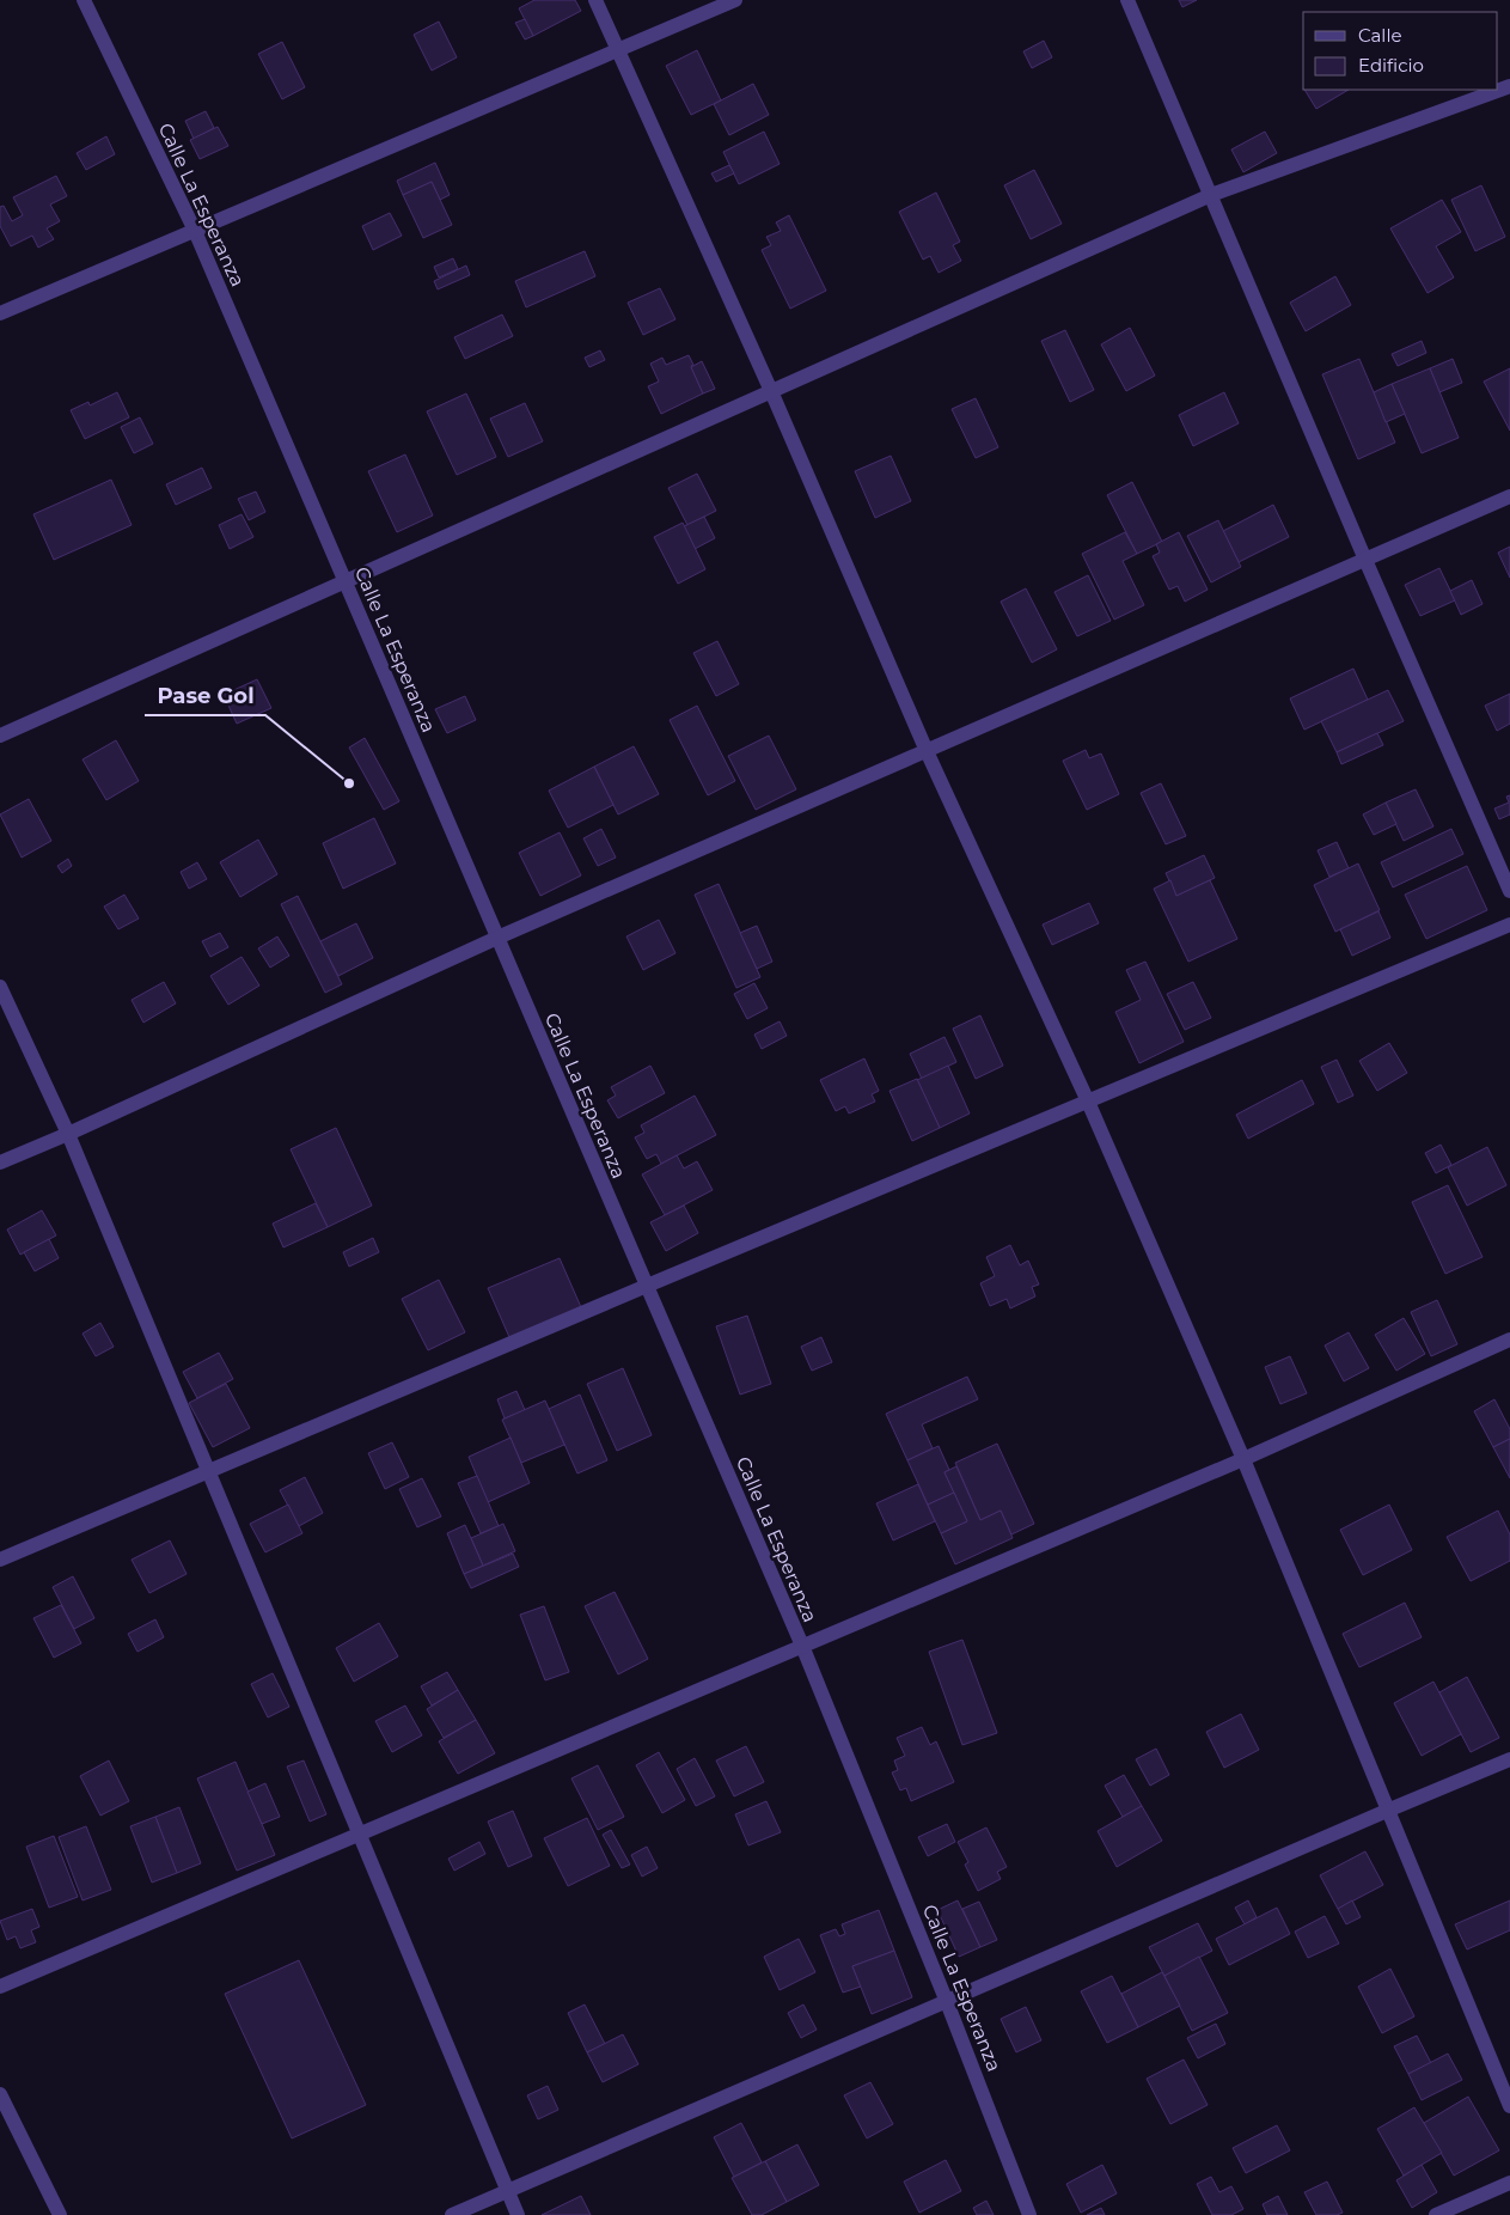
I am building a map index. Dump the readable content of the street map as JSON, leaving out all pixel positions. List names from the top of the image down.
{
  "streets": {
    "street": ["Calle La Esperanza"]
  },
  "places": ["Pase Gol"],
  "legend": ["Calle", "Edificio"]
}
